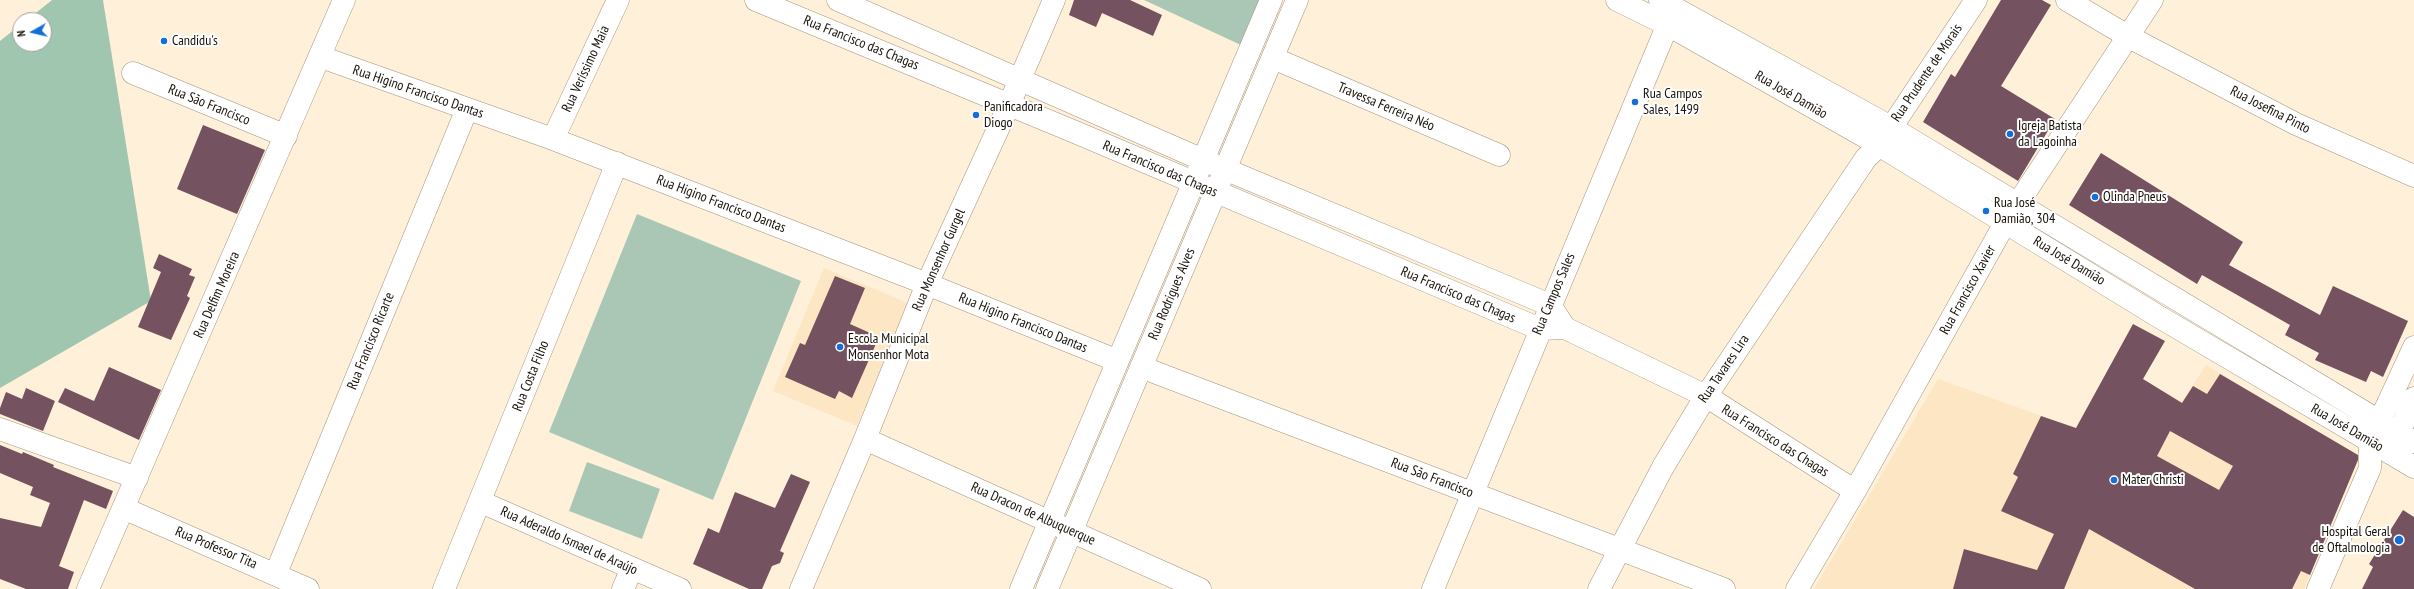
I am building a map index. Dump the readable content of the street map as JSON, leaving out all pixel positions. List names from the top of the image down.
{
  "streets": {
    "street": [
      "Rua Francisco das Chagas",
      "Rua Veríssimo Maia",
      "Rua Prudente de Morais",
      "Rua Higino Francisco Dantas",
      "Rua José Damião",
      "Rua São Francisco",
      "Travessa Ferreira Néo",
      "Rua Josefina Pinto",
      "Rua Monsenhor Gurgel",
      "Rua Francisco Xavier",
      "Rua Rodrigues Alves",
      "Rua Campos Sales",
      "Rua Delfim Moreira",
      "Rua Francisco Ricarte",
      "Rua Tavares Lira",
      "Rua Costa Filho",
      "Rua Dracon de Albuquerque",
      "Rua Aderaldo Ismael de Araújo",
      "Rua Professor Tita"
    ]
  },
  "crossings": [
    ["Rua Francisco das Chagas", "Rua Monsenhor Gurgel"],
    ["Rua Francisco das Chagas", "Rua Francisco Xavier"],
    ["Rua Francisco das Chagas", "Rua Rodrigues Alves"],
    ["Rua Francisco das Chagas", "Rua Campos Sales"],
    ["Rua Francisco das Chagas", "Rua Tavares Lira"],
    ["Rua Veríssimo Maia", "Rua Higino Francisco Dantas"],
    ["Rua Prudente de Morais", "Rua José Damião"],
    ["Rua Prudente de Morais", "Rua Tavares Lira"],
    ["Rua Higino Francisco Dantas", "Rua Monsenhor Gurgel"],
    ["Rua Higino Francisco Dantas", "Rua Rodrigues Alves"],
    ["Rua Higino Francisco Dantas", "Rua Delfim Moreira"],
    ["Rua Higino Francisco Dantas", "Rua Francisco Ricarte"],
    ["Rua Higino Francisco Dantas", "Rua Costa Filho"],
    ["Rua José Damião", "Rua Francisco Xavier"],
    ["Rua José Damião", "Rua Campos Sales"],
    ["Rua José Damião", "Rua Tavares Lira"],
    ["Rua São Francisco", "Rua Rodrigues Alves"],
    ["Rua São Francisco", "Rua Campos Sales"],
    ["Rua São Francisco", "Rua Delfim Moreira"],
    ["Rua São Francisco", "Rua Tavares Lira"],
    ["Travessa Ferreira Néo", "Rua Rodrigues Alves"],
    ["Rua Josefina Pinto", "Rua Francisco Xavier"],
    ["Rua Monsenhor Gurgel", "Rua Dracon de Albuquerque"],
    ["Rua Rodrigues Alves", "Rua Dracon de Albuquerque"],
    ["Rua Delfim Moreira", "Rua Professor Tita"],
    ["Rua Francisco Ricarte", "Rua Professor Tita"],
    ["Rua Costa Filho", "Rua Aderaldo Ismael de Araújo"]
  ],
  "places": [
    "Candidu's",
    "Rua Campos Sales, 1499",
    "Panificadora Diogo",
    "Igreja Batista da Lagoinha",
    "Olinda Pneus",
    "Rua José Damião, 304",
    "Escola Municipal Monsenhor Mota",
    "Mater Christi",
    "Hospital Geral de Oftalmologia"
  ],
  "north": "left"
}
